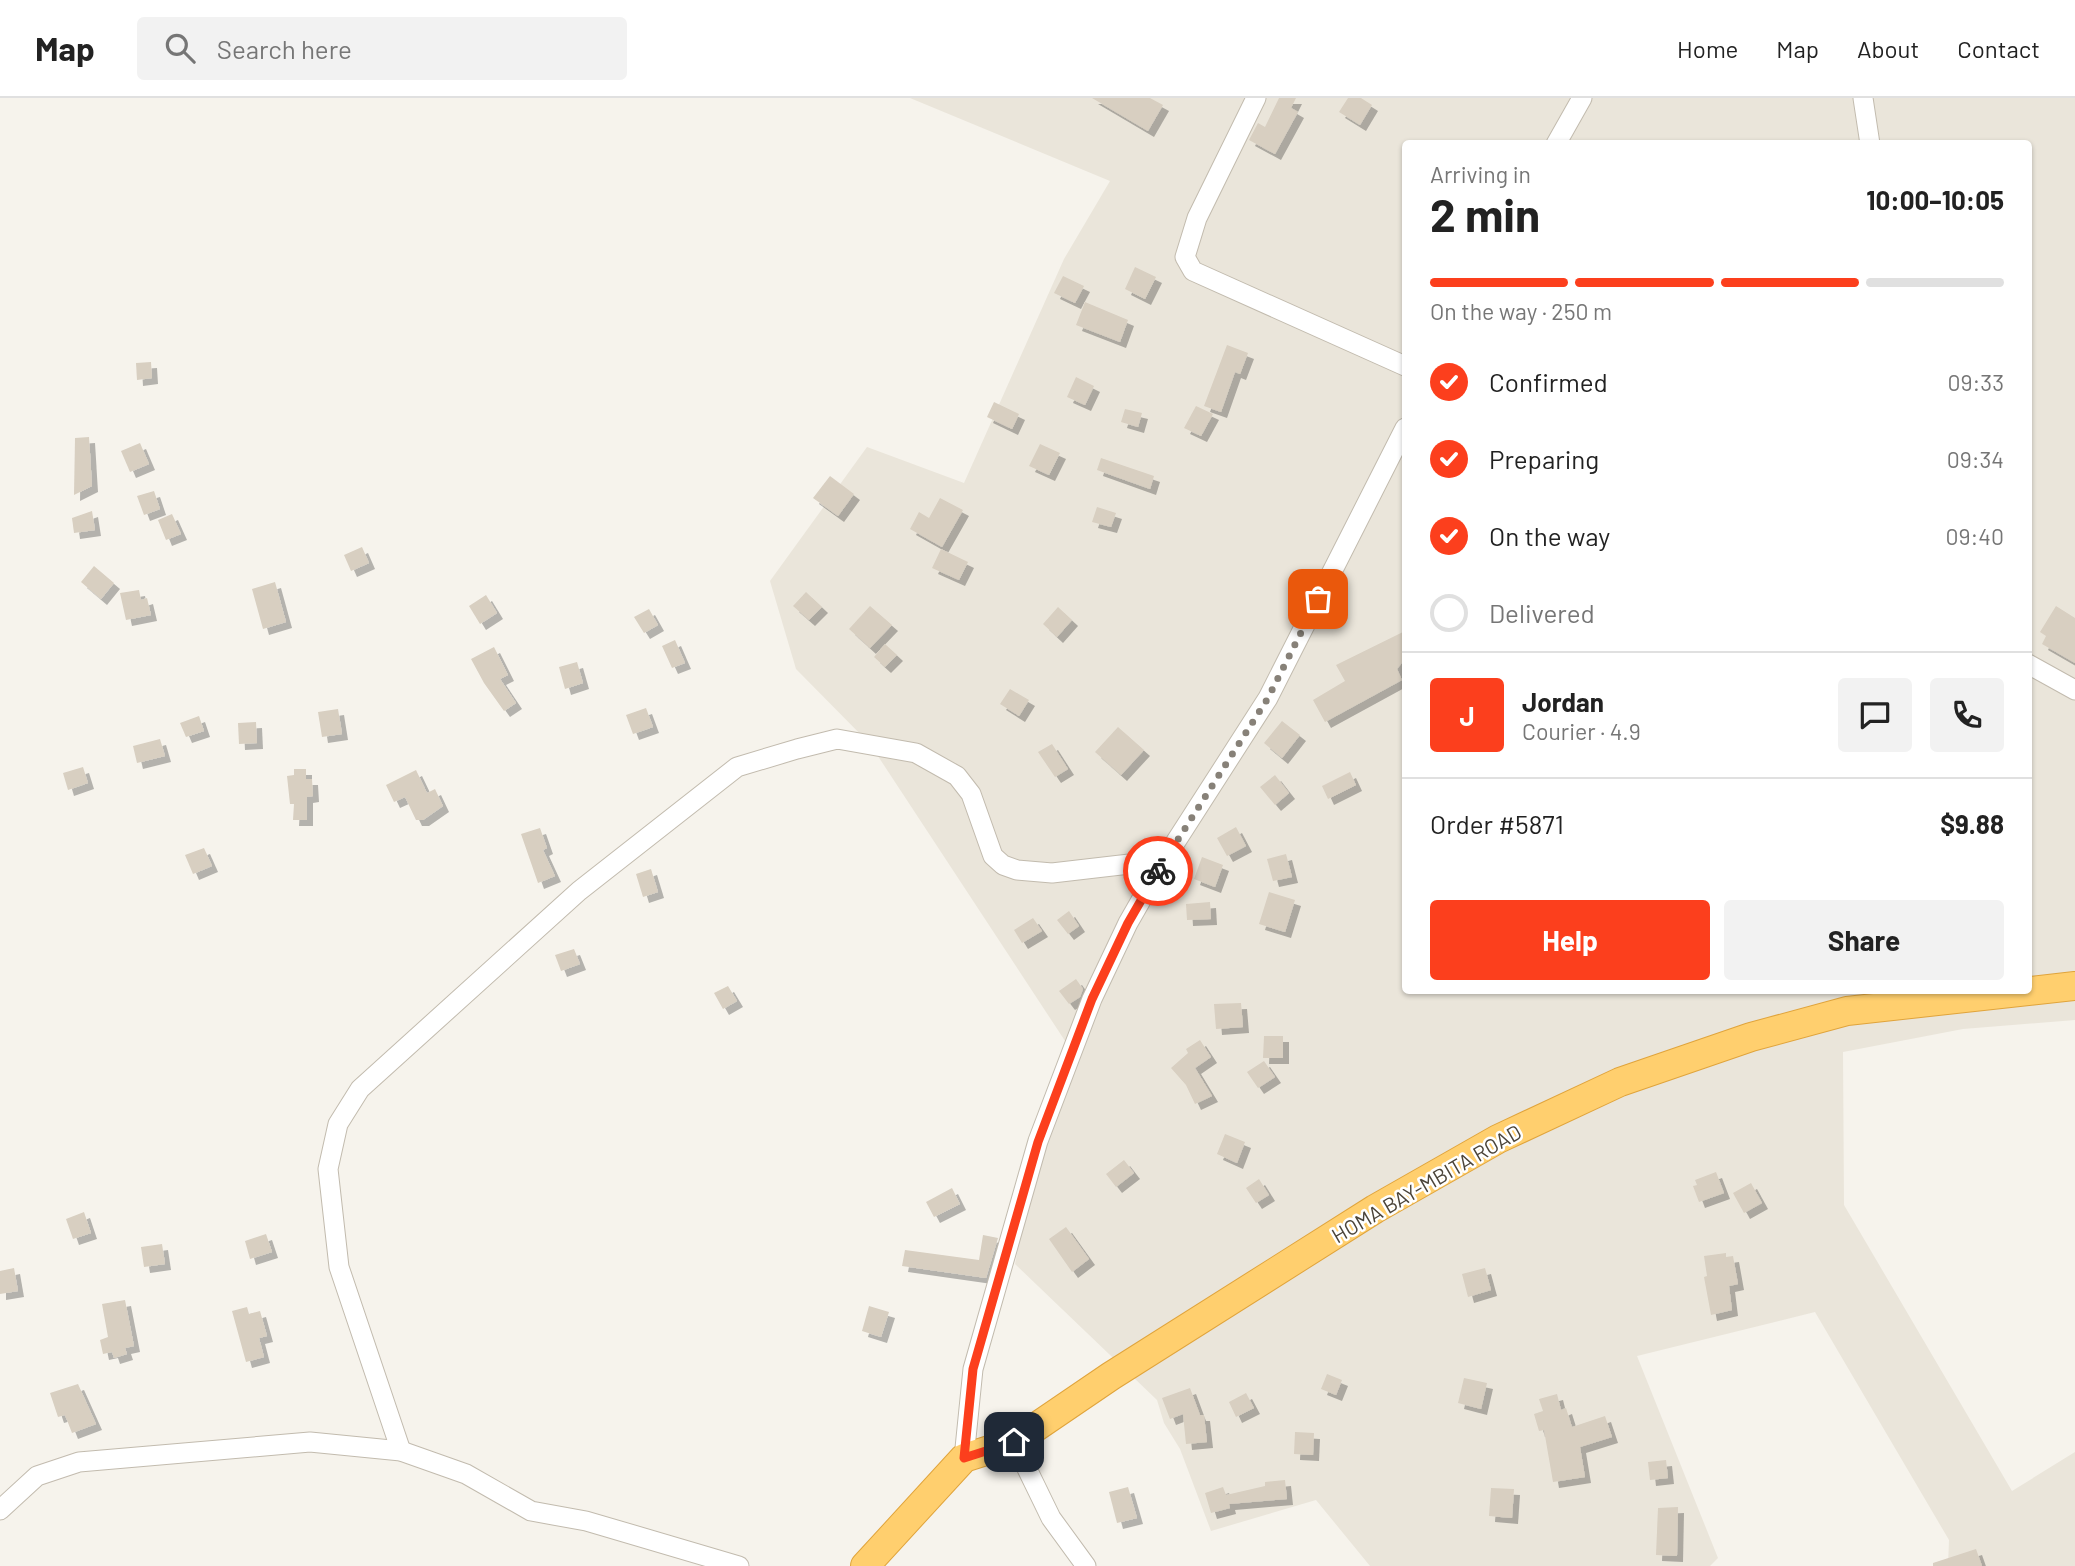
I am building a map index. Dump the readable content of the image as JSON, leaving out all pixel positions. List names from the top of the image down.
{
  "streets": {
    "highway": ["HOMA BAY-MBITA ROAD"]
  },
  "page": {
    "header": "Map",
    "search": "Search here",
    "nav": [
      "Home",
      "Map",
      "About",
      "Contact"
    ],
    "heading": ["2 min", "Arriving in", "10:00–10:05"],
    "panel": [
      "Jordan",
      "Courier · 4.9",
      "Order #5871",
      "$9.88"
    ],
    "bar": "On the way · 250 m",
    "list": [
      ["Confirmed", "09:33"],
      ["Preparing", "09:34"],
      ["On the way", "09:40"],
      "Delivered"
    ],
    "round": "J",
    "buttons": ["Help", "Share"]
  }
}
